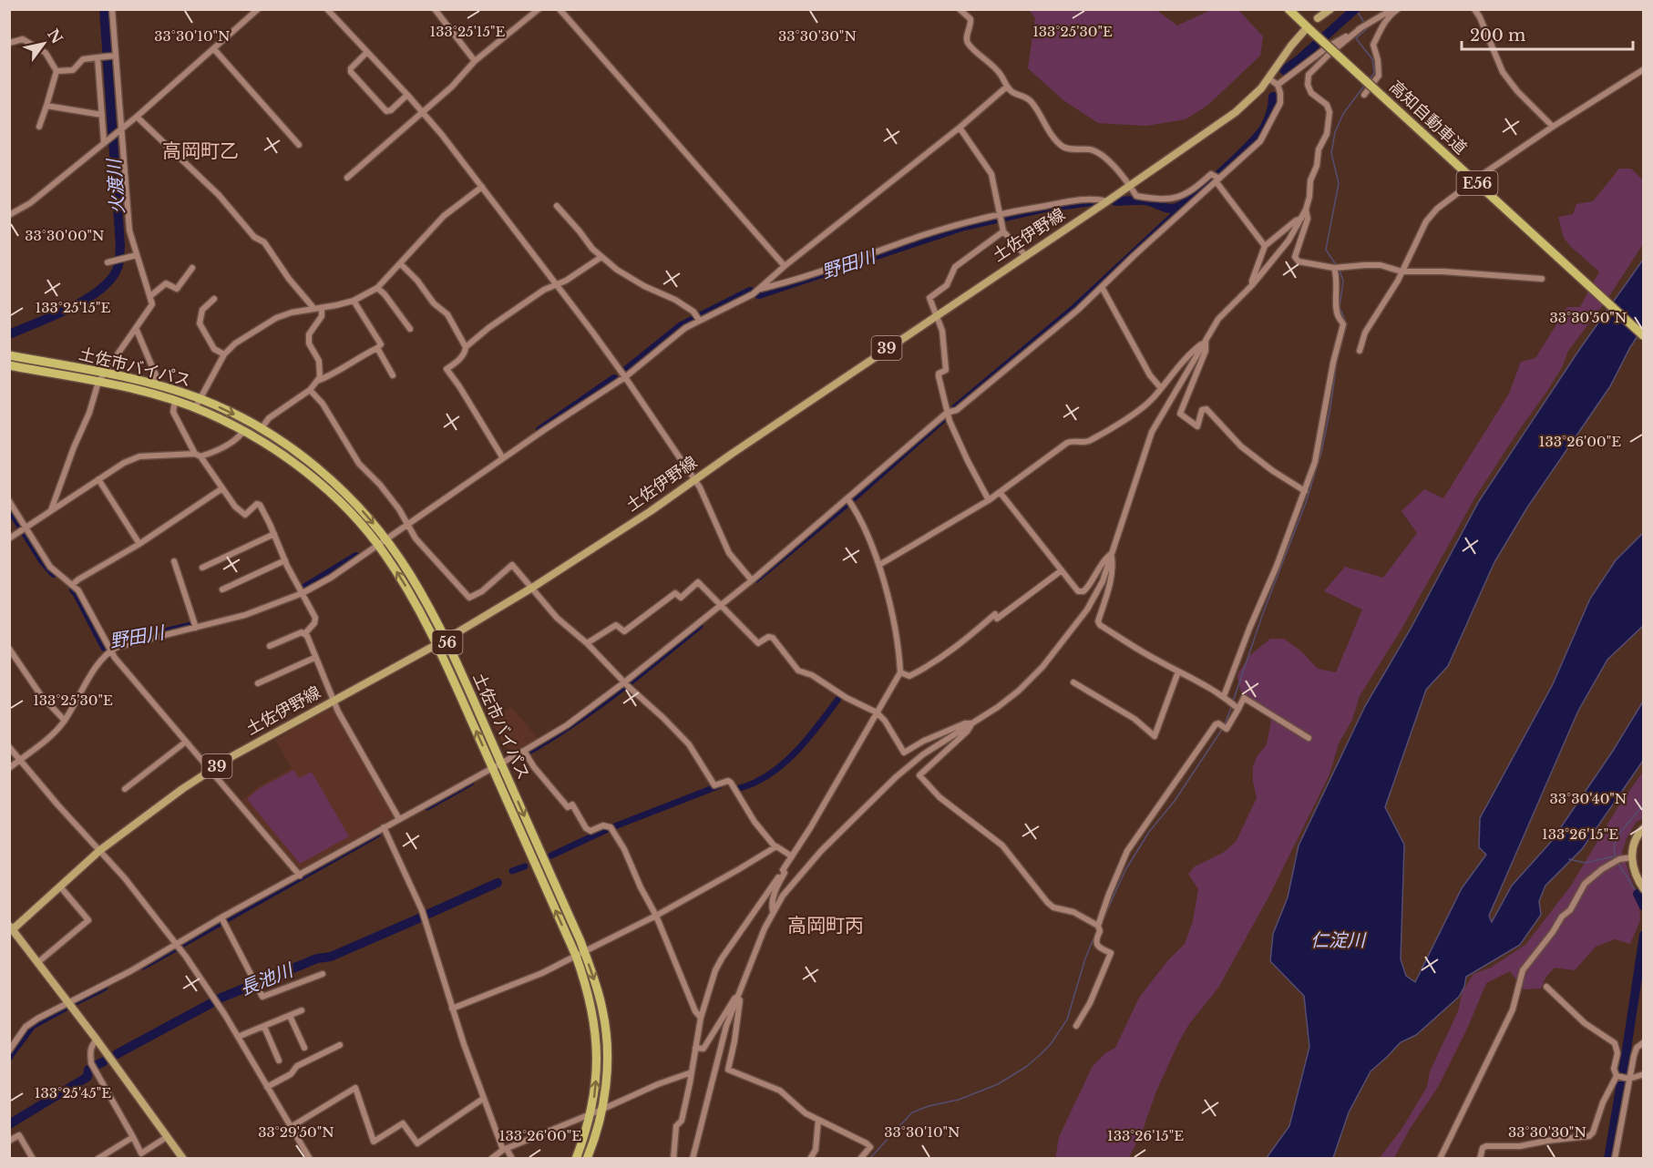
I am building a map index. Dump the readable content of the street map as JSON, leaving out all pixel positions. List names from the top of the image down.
{
  "streets": {
    "highway": [
      "高知自動車道",
      "E56",
      "土佐市バイパス",
      "56"
    ],
    "main road": ["土佐伊野線", "39"]
  },
  "crossings": [
    ["高知自動車道", "土佐伊野線"],
    ["土佐伊野線", "土佐市バイパス"]
  ],
  "districts": ["高岡町乙", "高岡町丙"],
  "water": [
    "火渡川",
    "野田川",
    "仁淀川",
    "長池川"
  ],
  "scale_bar": "200 m",
  "north": "top right",
  "coordinates": [
    "133°25'15\"E",
    "133°25'30\"E",
    "33°30'10\"N",
    "33°30'30\"N",
    "33°30'00\"N",
    "33°30'50\"N",
    "133°26'00\"E",
    "33°30'40\"N",
    "133°26'15\"E",
    "133°25'45\"E",
    "33°29'50\"N"
  ]
}
